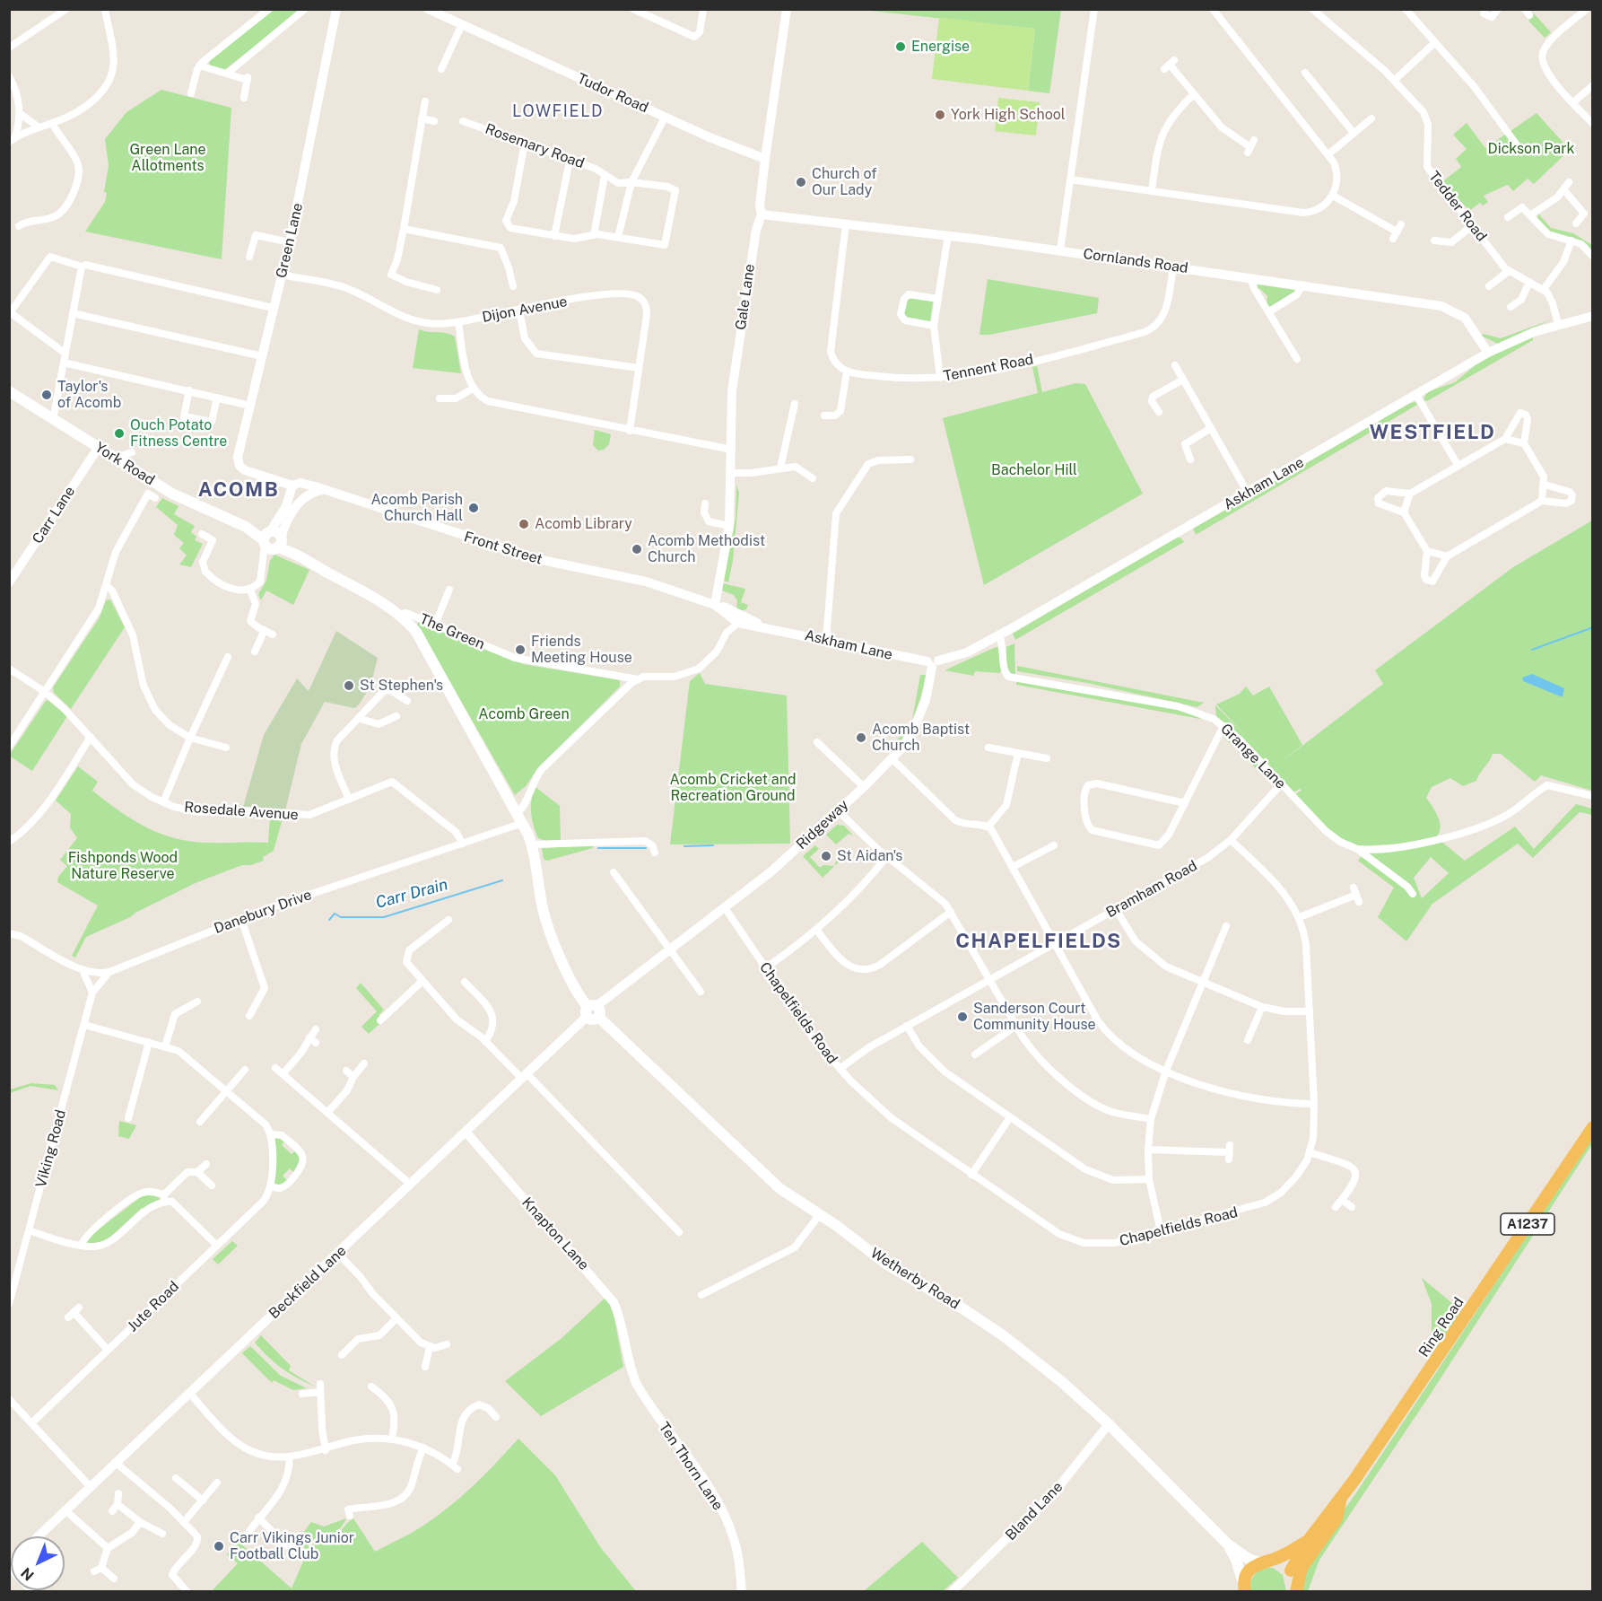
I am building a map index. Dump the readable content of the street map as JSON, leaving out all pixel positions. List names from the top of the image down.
{
  "streets": {
    "highway": ["A1237", "Ring Road"],
    "main road": ["York Road", "The Green", "Wetherby Road"],
    "street": [
      "Tudor Road",
      "Rosemary Road",
      "Tedder Road",
      "Green Lane",
      "Cornlands Road",
      "Gale Lane",
      "Dijon Avenue",
      "Tennent Road",
      "Askham Lane",
      "Carr Lane",
      "Front Street",
      "Grange Lane",
      "Rosedale Avenue",
      "Ridgeway",
      "Bramham Road",
      "Danebury Drive",
      "Chapelfields Road",
      "Viking Road",
      "Knapton Lane",
      "Beckfield Lane",
      "Jute Road",
      "Ten Thorn Lane",
      "Bland Lane"
    ]
  },
  "crossings": [
    ["Tudor Road", "Gale Lane"],
    ["Green Lane", "Dijon Avenue"],
    ["Green Lane", "Front Street"],
    ["Cornlands Road", "Gale Lane"],
    ["Cornlands Road", "Tennent Road"],
    ["Cornlands Road", "Askham Lane"],
    ["Gale Lane", "Askham Lane"],
    ["Gale Lane", "Front Street"],
    ["York Road", "Carr Lane"],
    ["York Road", "The Green"],
    ["Askham Lane", "Front Street"],
    ["Askham Lane", "Grange Lane"],
    ["Askham Lane", "Ridgeway"],
    ["The Green", "Danebury Drive"],
    ["The Green", "Wetherby Road"],
    ["Grange Lane", "Bramham Road"],
    ["Rosedale Avenue", "Danebury Drive"],
    ["Ridgeway", "Chapelfields Road"],
    ["Ridgeway", "Wetherby Road"],
    ["Ridgeway", "Beckfield Lane"],
    ["Bramham Road", "Chapelfields Road"],
    ["Danebury Drive", "Viking Road"],
    ["Danebury Drive", "Wetherby Road"],
    ["Knapton Lane", "Beckfield Lane"],
    ["Knapton Lane", "Ten Thorn Lane"],
    ["Wetherby Road", "Beckfield Lane"],
    ["Wetherby Road", "Ring Road"],
    ["Wetherby Road", "Bland Lane"]
  ],
  "districts": [
    "LOWFIELD",
    "WESTFIELD",
    "ACOMB",
    "CHAPELFIELDS"
  ],
  "water": ["Carr Drain"],
  "parks": [
    "Dickson Park",
    "Green Lane Allotments",
    "Bachelor Hill",
    "Acomb Green",
    "Acomb Cricket and Recreation Ground",
    "Fishponds Wood Nature Reserve"
  ],
  "places": [
    "Energise",
    "York High School",
    "Church of Our Lady",
    "Taylor's of Acomb",
    "Ouch Potato Fitness Centre",
    "Acomb Parish Church Hall",
    "Acomb Library",
    "Acomb Methodist Church",
    "Friends Meeting House",
    "St Stephen's",
    "Acomb Baptist Church",
    "St Aidan's",
    "Sanderson Court Community House",
    "Carr Vikings Junior Football Club"
  ],
  "north": "bottom left"
}
